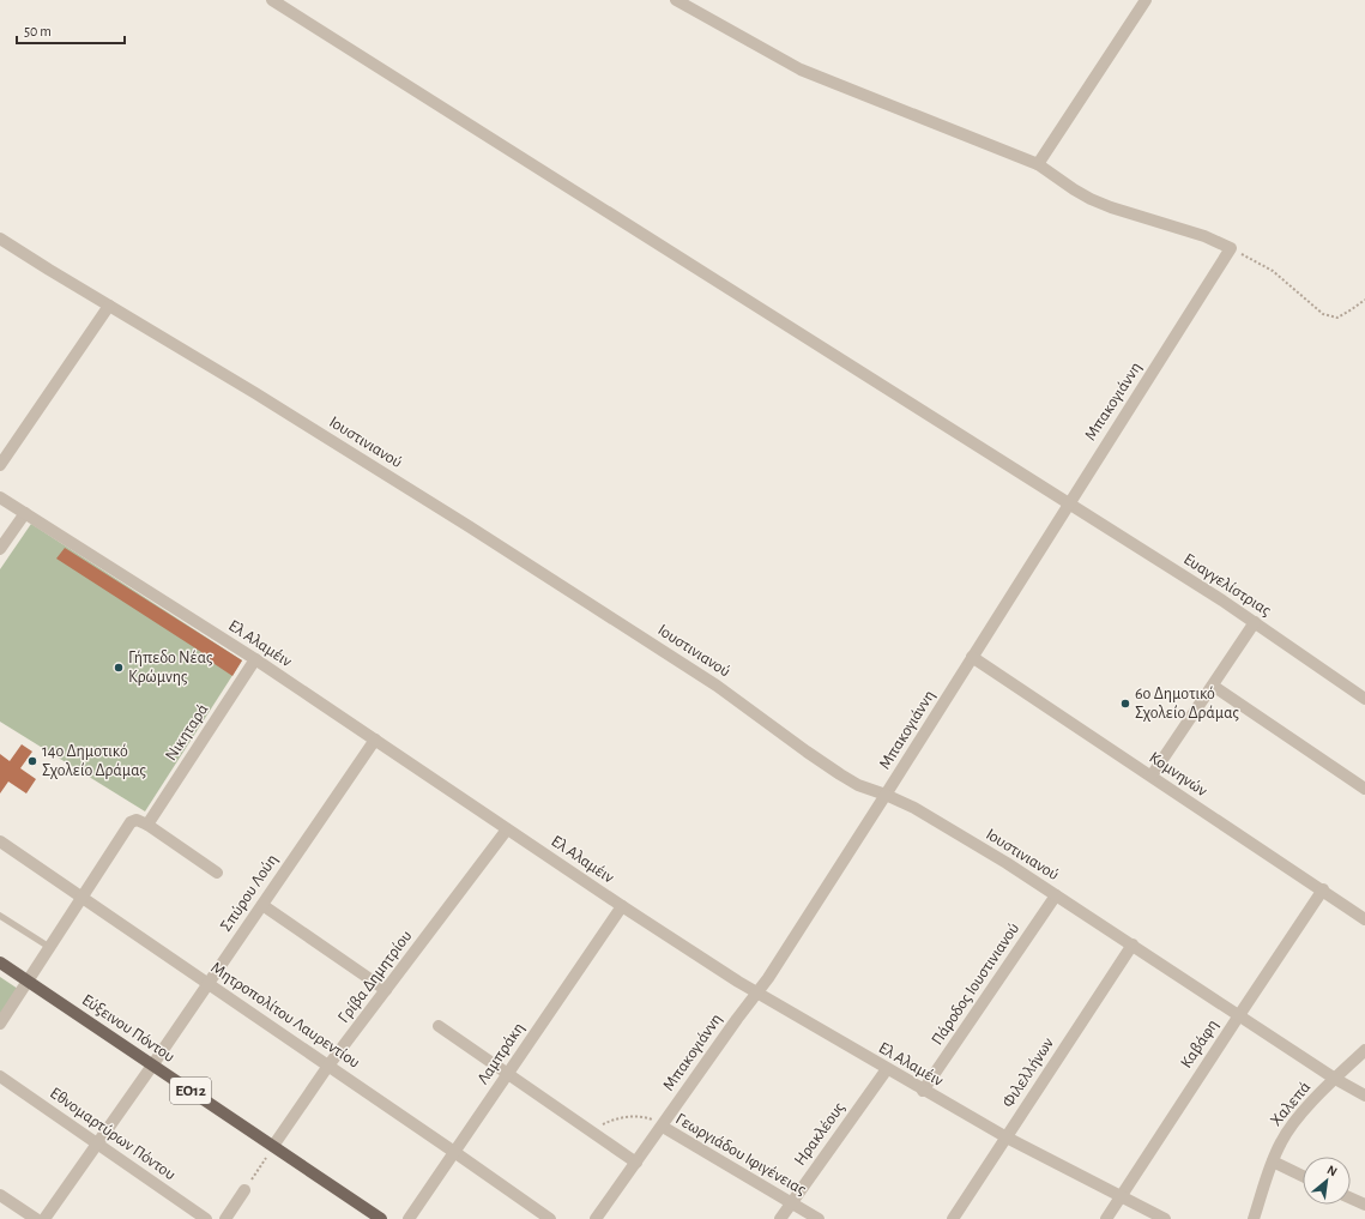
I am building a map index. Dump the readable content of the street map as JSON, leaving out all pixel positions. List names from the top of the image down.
{
  "streets": {
    "main road": ["Εύξεινου Πόντου", "ΕΟ12"],
    "street": [
      "Μπακογιάννη",
      "Ιουστινιανού",
      "Ευαγγελίστριας",
      "Ελ Αλαμέιν",
      "Νικηταρά",
      "Κομνηνών",
      "Σπύρου Λούη",
      "Γρίβα Δημητρίου",
      "Πάροδος Ιουστινιανού",
      "Μητροπολίτου Λαυρεντίου",
      "Καβάφη",
      "Λαμπράκη",
      "Φιλελλήνων",
      "Χαλεπά",
      "Εθνομαρτύρων Πόντου",
      "Ηρακλέους",
      "Γεωργιάδου Ιφιγένειας"
    ]
  },
  "crossings": [
    ["Μπακογιάννη", "Ιουστινιανού"],
    ["Μπακογιάννη", "Ευαγγελίστριας"],
    ["Μπακογιάννη", "Ελ Αλαμέιν"],
    ["Μπακογιάννη", "Κομνηνών"],
    ["Μπακογιάννη", "Γεωργιάδου Ιφιγένειας"],
    ["Ιουστινιανού", "Πάροδος Ιουστινιανού"],
    ["Ιουστινιανού", "Καβάφη"],
    ["Ιουστινιανού", "Φιλελλήνων"],
    ["Ιουστινιανού", "Χαλεπά"],
    ["Ελ Αλαμέιν", "Νικηταρά"],
    ["Ελ Αλαμέιν", "Σπύρου Λούη"],
    ["Ελ Αλαμέιν", "Γρίβα Δημητρίου"],
    ["Ελ Αλαμέιν", "Πάροδος Ιουστινιανού"],
    ["Ελ Αλαμέιν", "Καβάφη"],
    ["Ελ Αλαμέιν", "Λαμπράκη"],
    ["Ελ Αλαμέιν", "Φιλελλήνων"],
    ["Ελ Αλαμέιν", "Ηρακλέους"],
    ["Κομνηνών", "Καβάφη"],
    ["Σπύρου Λούη", "Μητροπολίτου Λαυρεντίου"],
    ["Σπύρου Λούη", "Εύξεινου Πόντου"],
    ["Σπύρου Λούη", "Εθνομαρτύρων Πόντου"],
    ["Γρίβα Δημητρίου", "Μητροπολίτου Λαυρεντίου"],
    ["Γρίβα Δημητρίου", "Εύξεινου Πόντου"],
    ["Μητροπολίτου Λαυρεντίου", "Λαμπράκη"],
    ["Ηρακλέους", "Γεωργιάδου Ιφιγένειας"]
  ],
  "places": ["Γήπεδο Νέας Κρώμνης", "6o Δημοτικό Σχολείο Δράμας", "14ο Δημοτικό Σχολείο Δράμας"],
  "scale_bar": "50 m",
  "north": "top right"
}
